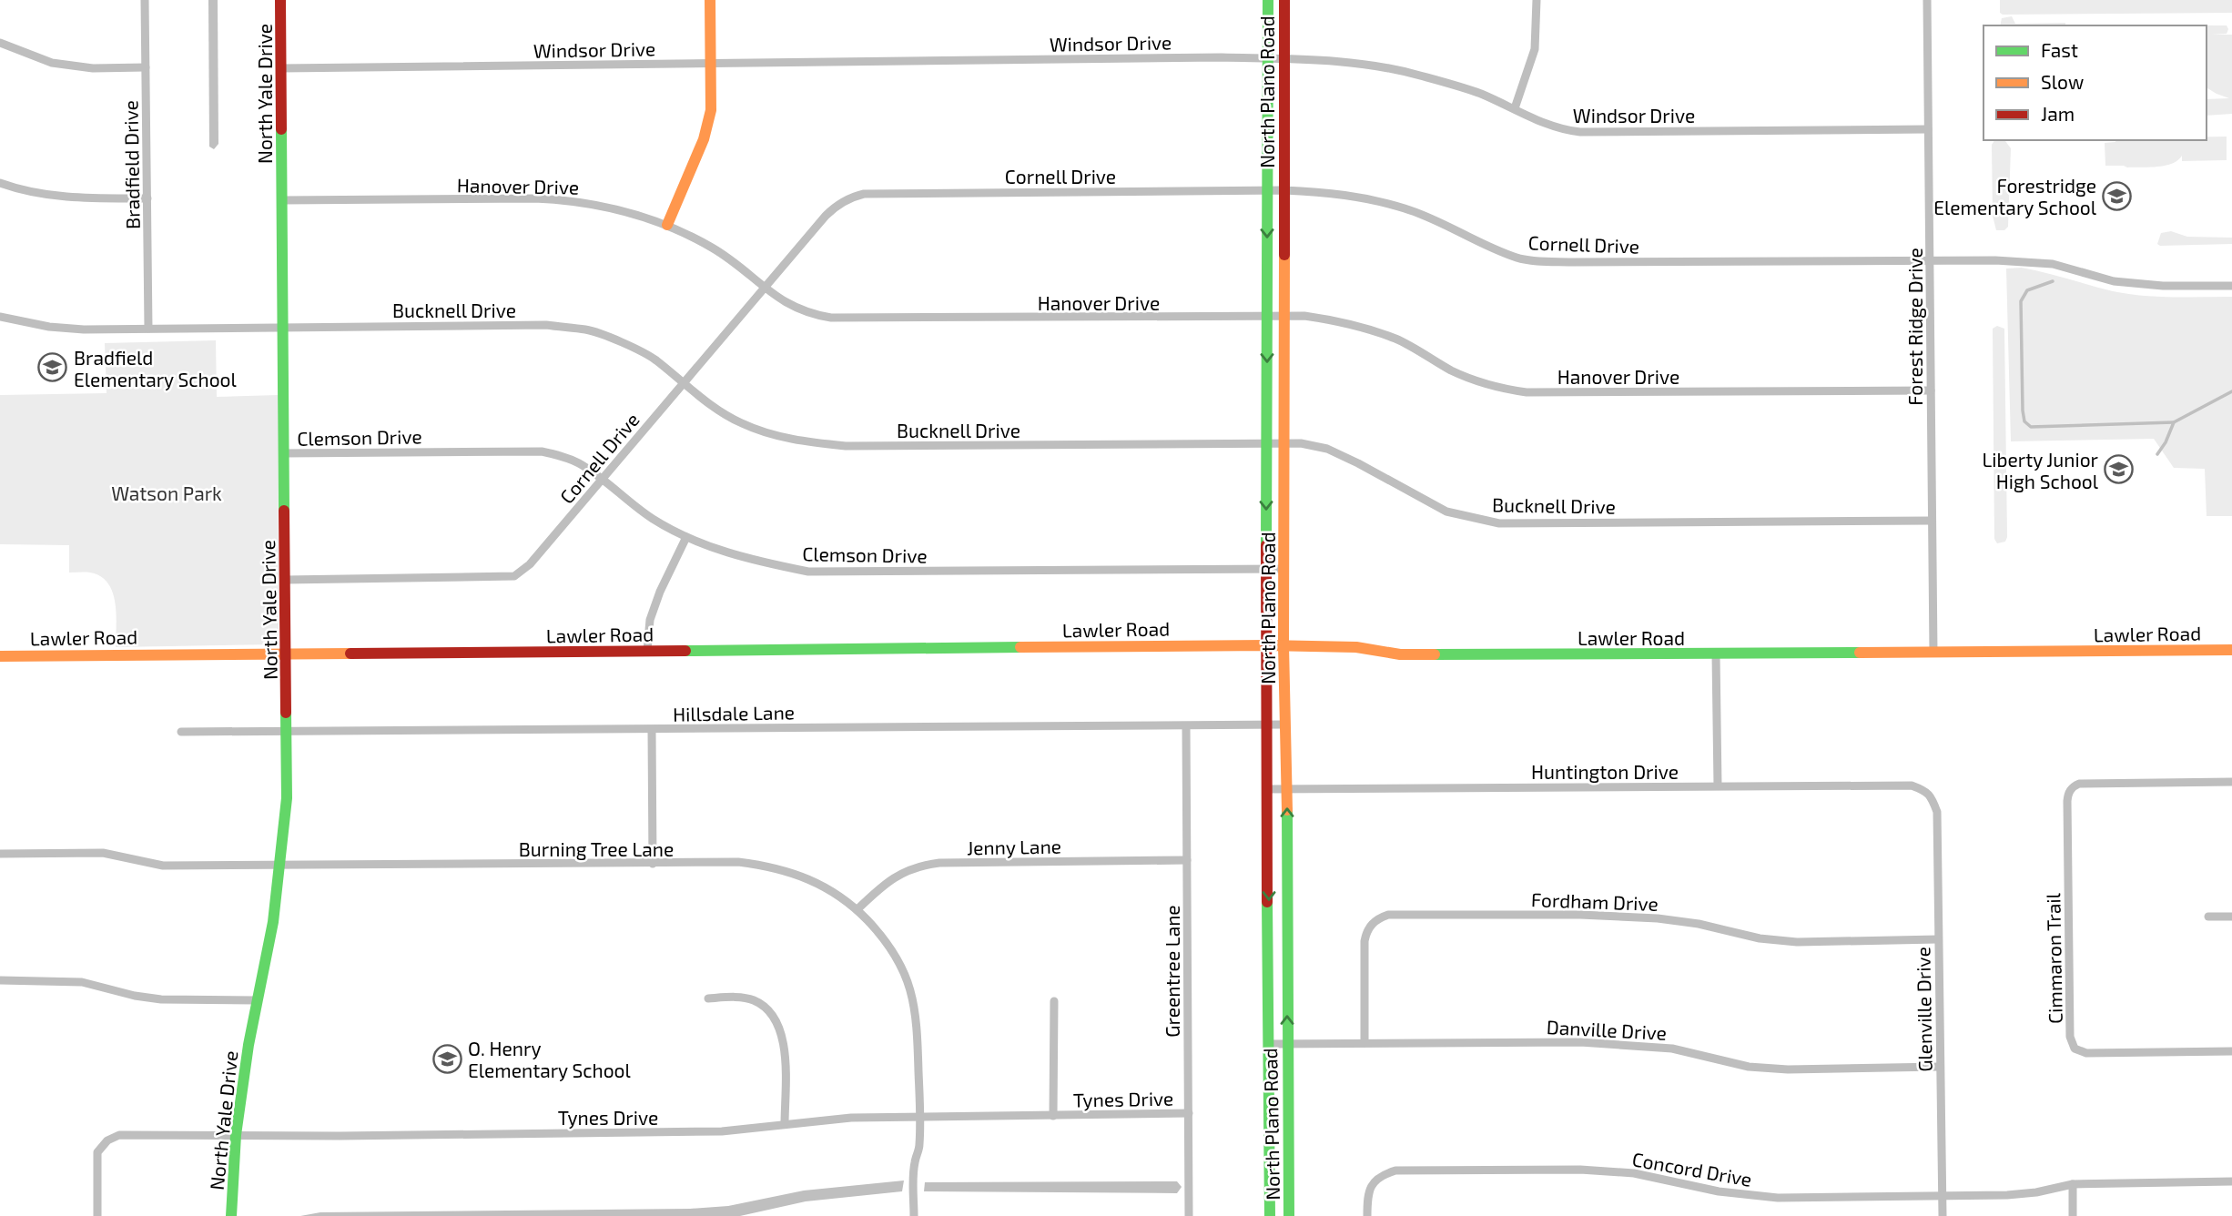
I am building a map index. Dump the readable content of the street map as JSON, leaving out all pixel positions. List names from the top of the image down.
{
  "streets": {
    "street": [
      "Windsor Drive",
      "North Plano Road",
      "North Yale Drive",
      "Bradfield Drive",
      "Cornell Drive",
      "Hanover Drive",
      "Bucknell Drive",
      "Forest Ridge Drive",
      "Clemson Drive",
      "Lawler Road",
      "Hillsdale Lane",
      "Huntington Drive",
      "Jenny Lane",
      "Burning Tree Lane",
      "Fordham Drive",
      "Cimmaron Trail",
      "Greentree Lane",
      "Glenville Drive",
      "Danville Drive",
      "Tynes Drive",
      "Concord Drive"
    ]
  },
  "crossings": [
    ["Windsor Drive", "North Plano Road"],
    ["Windsor Drive", "North Yale Drive"],
    ["Windsor Drive", "Forest Ridge Drive"],
    ["North Plano Road", "Cornell Drive"],
    ["North Plano Road", "Hanover Drive"],
    ["North Plano Road", "Bucknell Drive"],
    ["North Plano Road", "Clemson Drive"],
    ["North Plano Road", "Lawler Road"],
    ["North Plano Road", "Hillsdale Lane"],
    ["North Plano Road", "Huntington Drive"],
    ["North Plano Road", "Danville Drive"],
    ["North Yale Drive", "Cornell Drive"],
    ["North Yale Drive", "Hanover Drive"],
    ["North Yale Drive", "Bucknell Drive"],
    ["North Yale Drive", "Clemson Drive"],
    ["North Yale Drive", "Lawler Road"],
    ["North Yale Drive", "Hillsdale Lane"],
    ["North Yale Drive", "Burning Tree Lane"],
    ["North Yale Drive", "Tynes Drive"],
    ["Bradfield Drive", "Bucknell Drive"],
    ["Cornell Drive", "Hanover Drive"],
    ["Cornell Drive", "Bucknell Drive"],
    ["Cornell Drive", "Forest Ridge Drive"],
    ["Cornell Drive", "Clemson Drive"],
    ["Hanover Drive", "Forest Ridge Drive"],
    ["Bucknell Drive", "Forest Ridge Drive"],
    ["Forest Ridge Drive", "Lawler Road"],
    ["Hillsdale Lane", "Greentree Lane"],
    ["Huntington Drive", "Glenville Drive"],
    ["Jenny Lane", "Burning Tree Lane"],
    ["Jenny Lane", "Greentree Lane"],
    ["Burning Tree Lane", "Tynes Drive"],
    ["Fordham Drive", "Glenville Drive"],
    ["Fordham Drive", "Danville Drive"],
    ["Greentree Lane", "Tynes Drive"],
    ["Glenville Drive", "Danville Drive"],
    ["Glenville Drive", "Concord Drive"]
  ],
  "parks": ["Watson Park"],
  "places": {
    "school or university": [
      "Forestridge Elementary School",
      "Bradfield Elementary School",
      "Liberty Junior High School",
      "O. Henry Elementary School"
    ]
  },
  "legend": ["Fast", "Slow", "Jam"]
}
